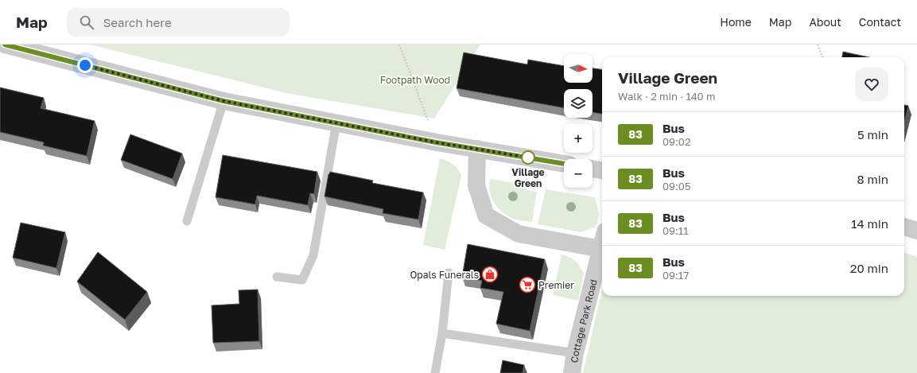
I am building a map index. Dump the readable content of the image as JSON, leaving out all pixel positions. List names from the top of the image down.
{
  "streets": {
    "street": ["Cottage Park Road"]
  },
  "parks": ["Footpath Wood"],
  "places": {
    "other": ["Village Green"],
    "shop": ["Opals Funerals"],
    "supermarket": ["Premier"]
  },
  "lines": ["bus line 83"],
  "north": "right",
  "page": {
    "header": "Map",
    "search": "Search here",
    "nav": [
      "Home",
      "Map",
      "About",
      "Contact"
    ],
    "map_buttons": ["+", "−"],
    "heading": ["Village Green", "Walk · 2 min · 140 m"],
    "list": [
      {
        "mark": "83",
        "name": "Bus",
        "note": "09:02",
        "value": "5 min"
      },
      {
        "mark": "83",
        "name": "Bus",
        "note": "09:05",
        "value": "8 min"
      },
      {
        "mark": "83",
        "name": "Bus",
        "note": "09:11",
        "value": "14 min"
      },
      {
        "mark": "83",
        "name": "Bus",
        "note": "09:17",
        "value": "20 min"
      }
    ]
  }
}
